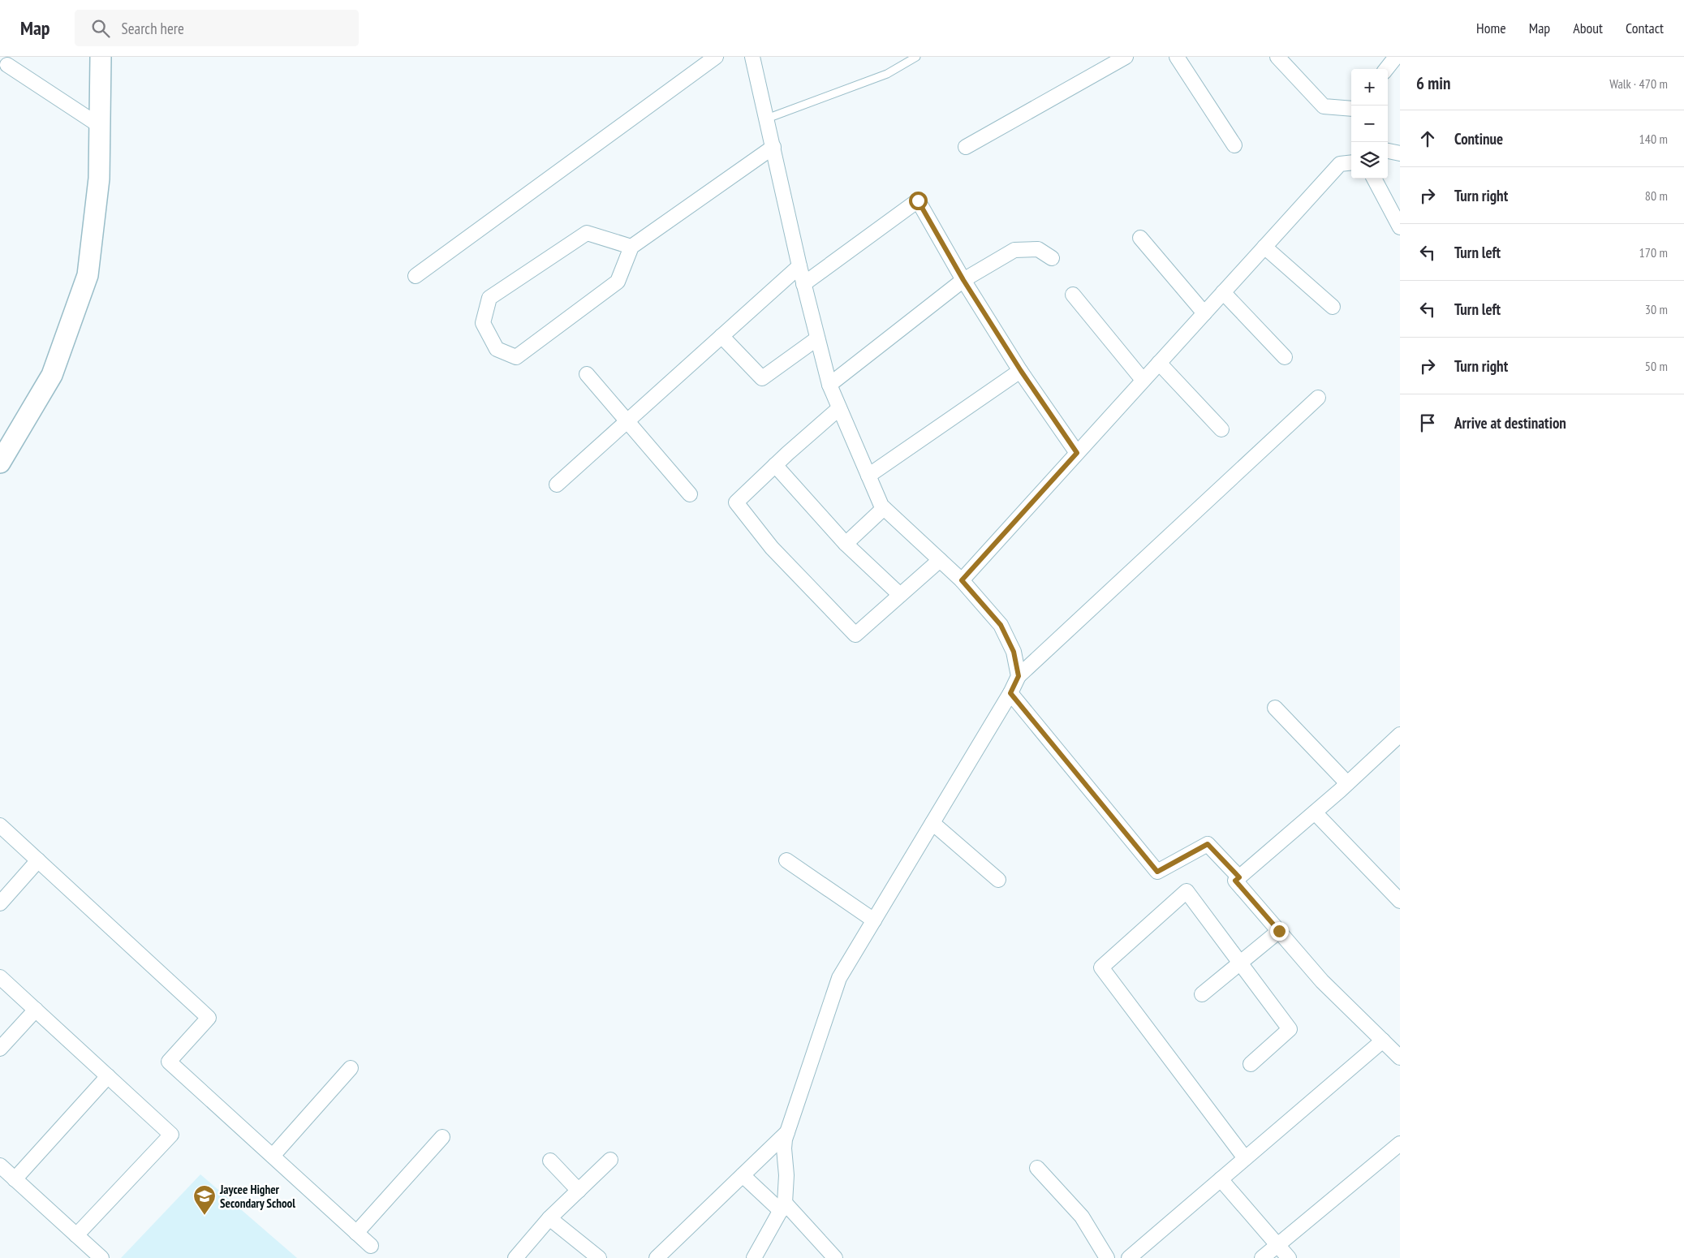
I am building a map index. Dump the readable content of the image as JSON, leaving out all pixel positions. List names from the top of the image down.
{
  "places": {
    "school or university": ["Jaycee Higher Secondary School"]
  },
  "page": {
    "header": "Map",
    "search": "Search here",
    "nav": [
      "Home",
      "Map",
      "About",
      "Contact"
    ],
    "heading": ["6 min", "Walk · 470 m"],
    "map_buttons": ["+", "−"],
    "list": [
      ["Continue", "140 m"],
      ["Turn right", "80 m"],
      ["Turn left", "170 m"],
      ["Turn left", "30 m"],
      ["Turn right", "50 m"],
      "Arrive at destination"
    ]
  }
}
